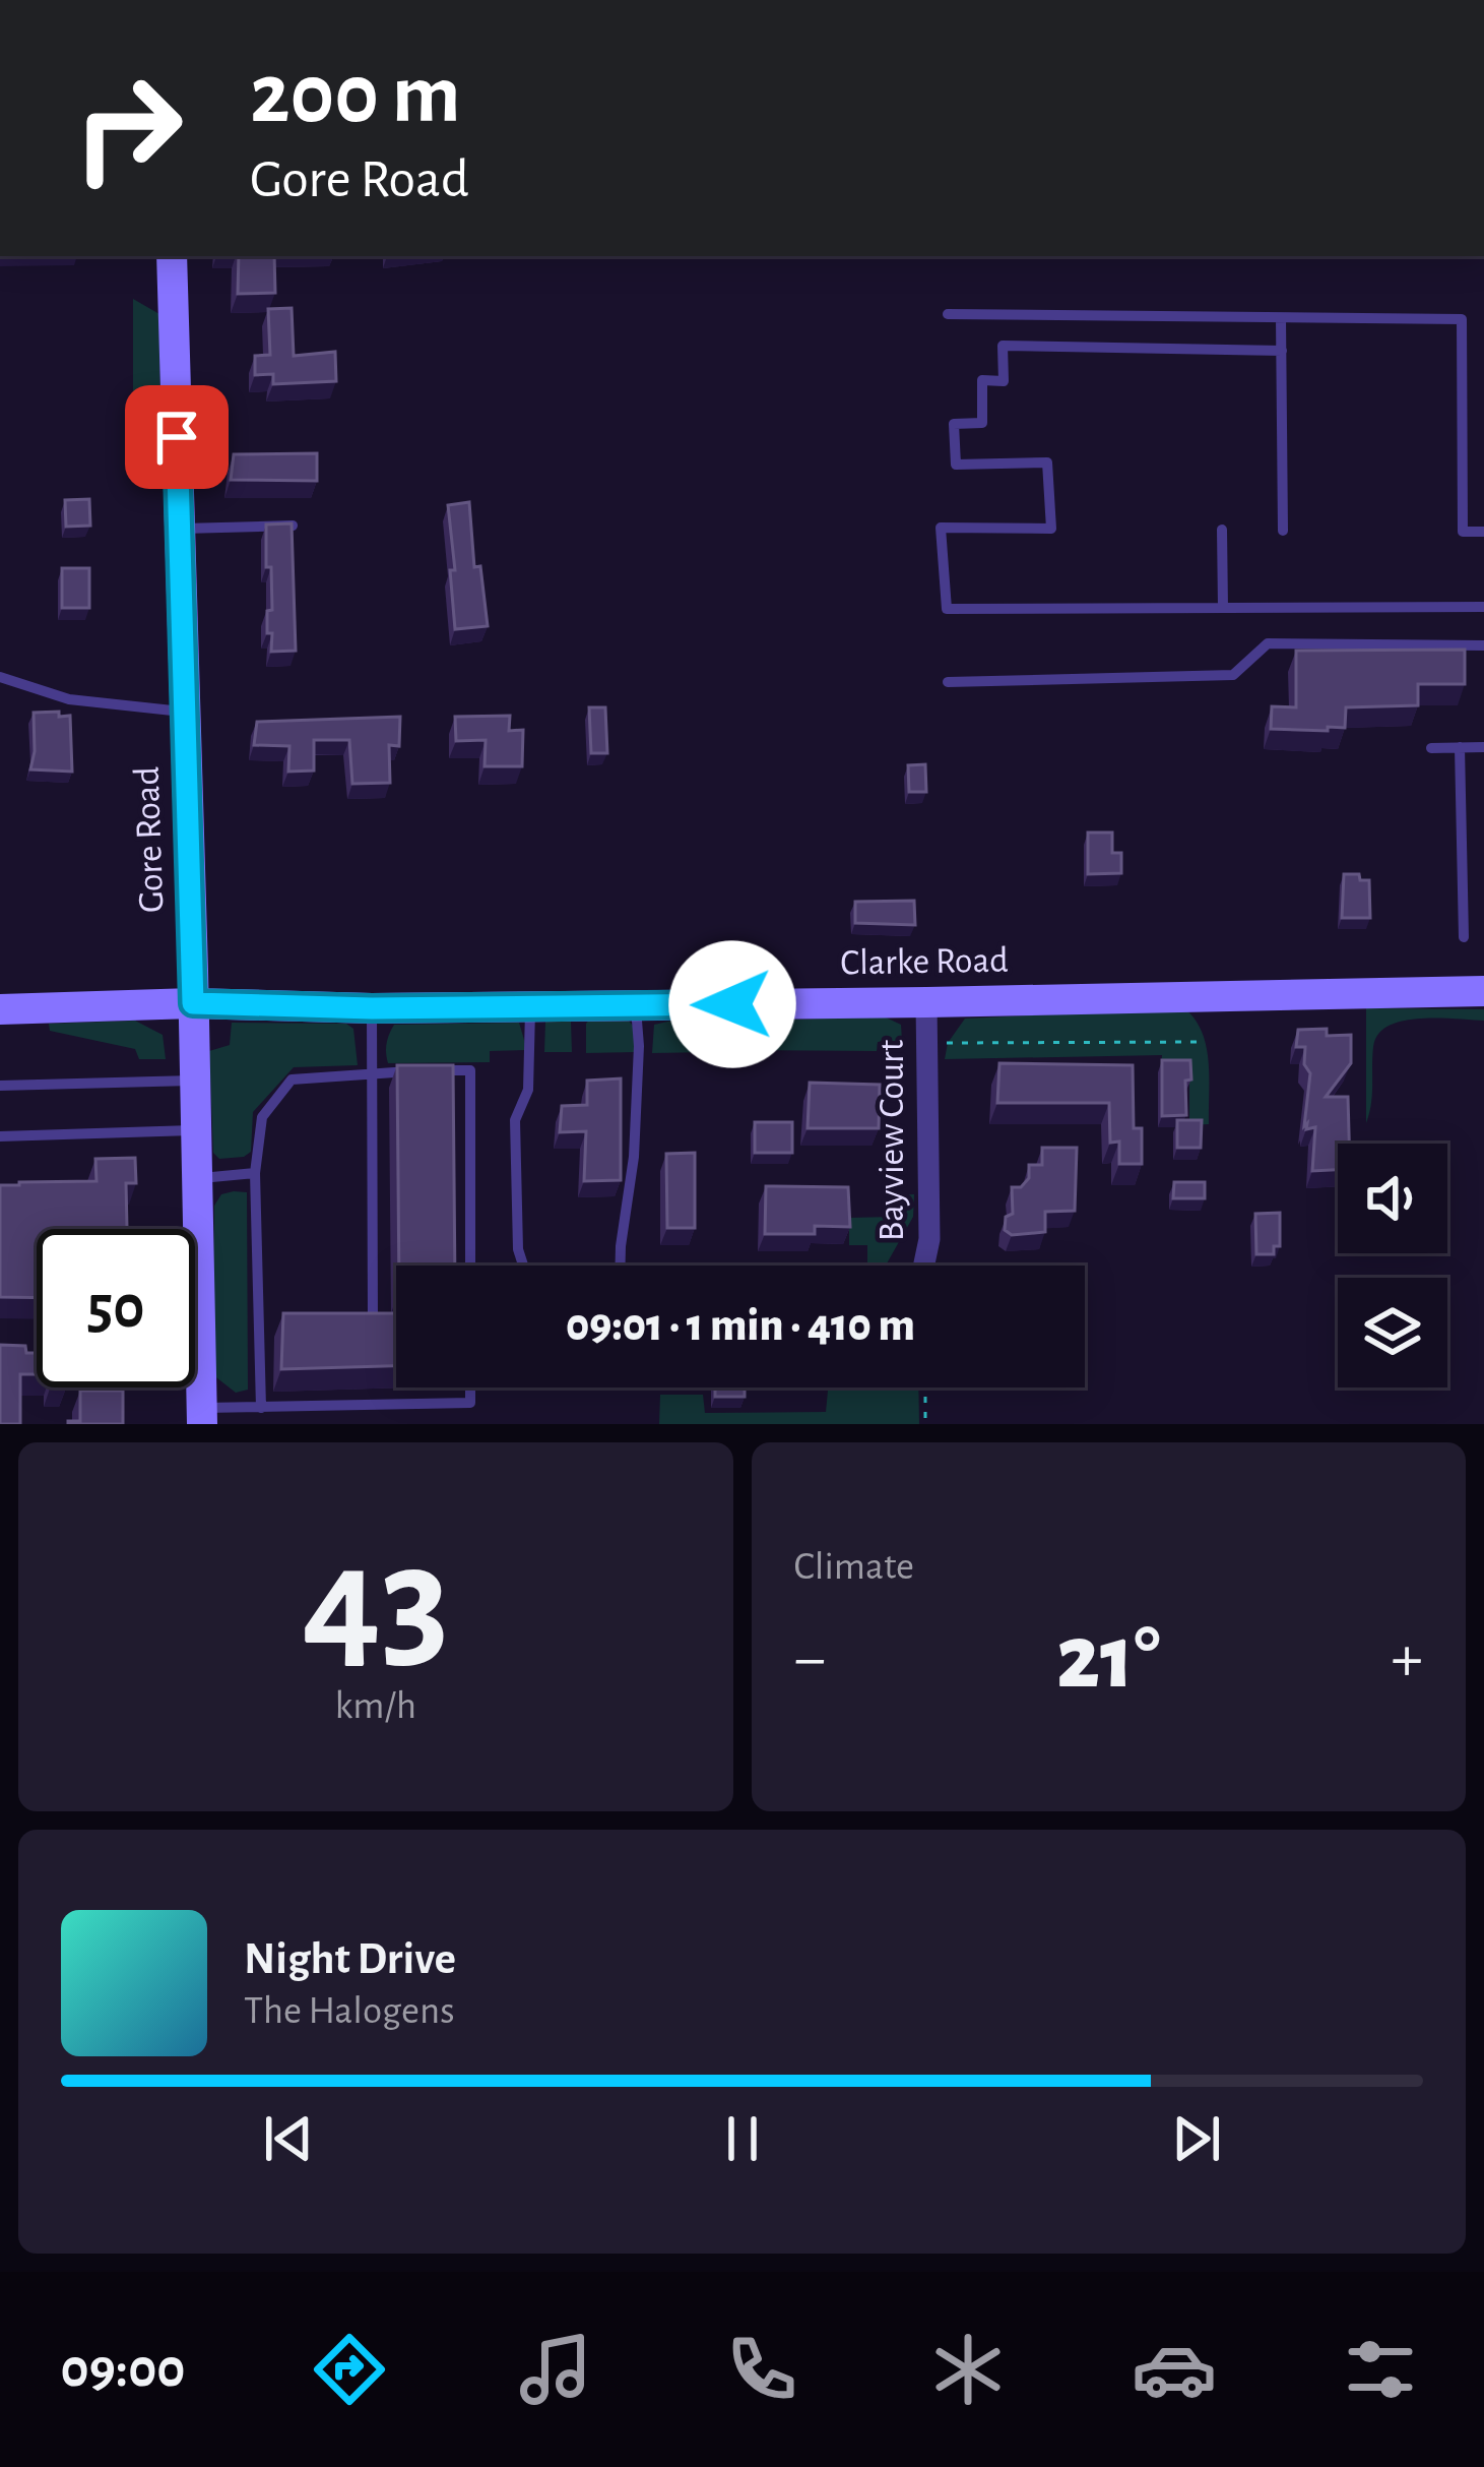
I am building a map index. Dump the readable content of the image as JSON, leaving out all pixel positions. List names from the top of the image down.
{
  "streets": {
    "main road": ["Gore Road", "Clarke Road"],
    "street": ["Bayview Court"]
  },
  "crossings": [
    ["Gore Road", "Clarke Road"],
    ["Clarke Road", "Bayview Court"]
  ],
  "page": {
    "turn": ["200 m", "Gore Road"],
    "limit": "50",
    "trip": "09:01 · 1 min · 410 m",
    "tile": [
      ["43", "km/h"],
      "Climate"
    ],
    "heat": ["−", "21°", "+"],
    "song": ["Night Drive", "The Halogens"],
    "tabs": "09:00"
  }
}
